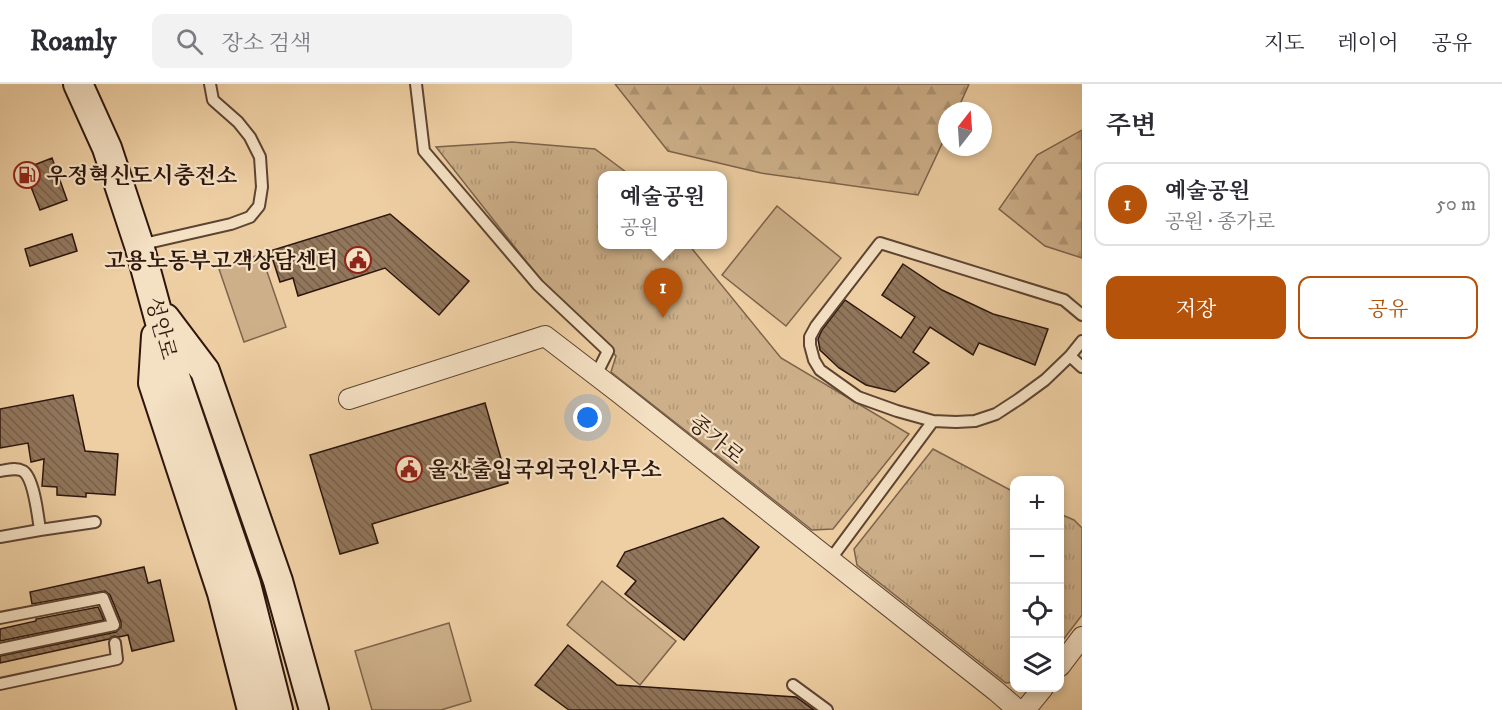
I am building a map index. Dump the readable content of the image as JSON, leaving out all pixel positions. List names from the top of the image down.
{
  "streets": {
    "street": ["성안로", "종가로"]
  },
  "places": {
    "fuel station": ["우정혁신도시충전소"],
    "public building": ["고용노동부고객상담센터", "울산출입국외국인사무소"]
  },
  "north": "top",
  "page": {
    "header": "Roamly",
    "search": "장소 검색",
    "nav": ["지도", "레이어", "공유"],
    "heading": "주변",
    "list": [
      {
        "mark": "1",
        "name": "예술공원",
        "note": "공원 · 종가로",
        "value": "50 m"
      }
    ],
    "popup": ["예술공원", "공원"],
    "buttons": ["저장", "공유"],
    "pins": "1",
    "map_buttons": ["+", "−"]
  }
}
